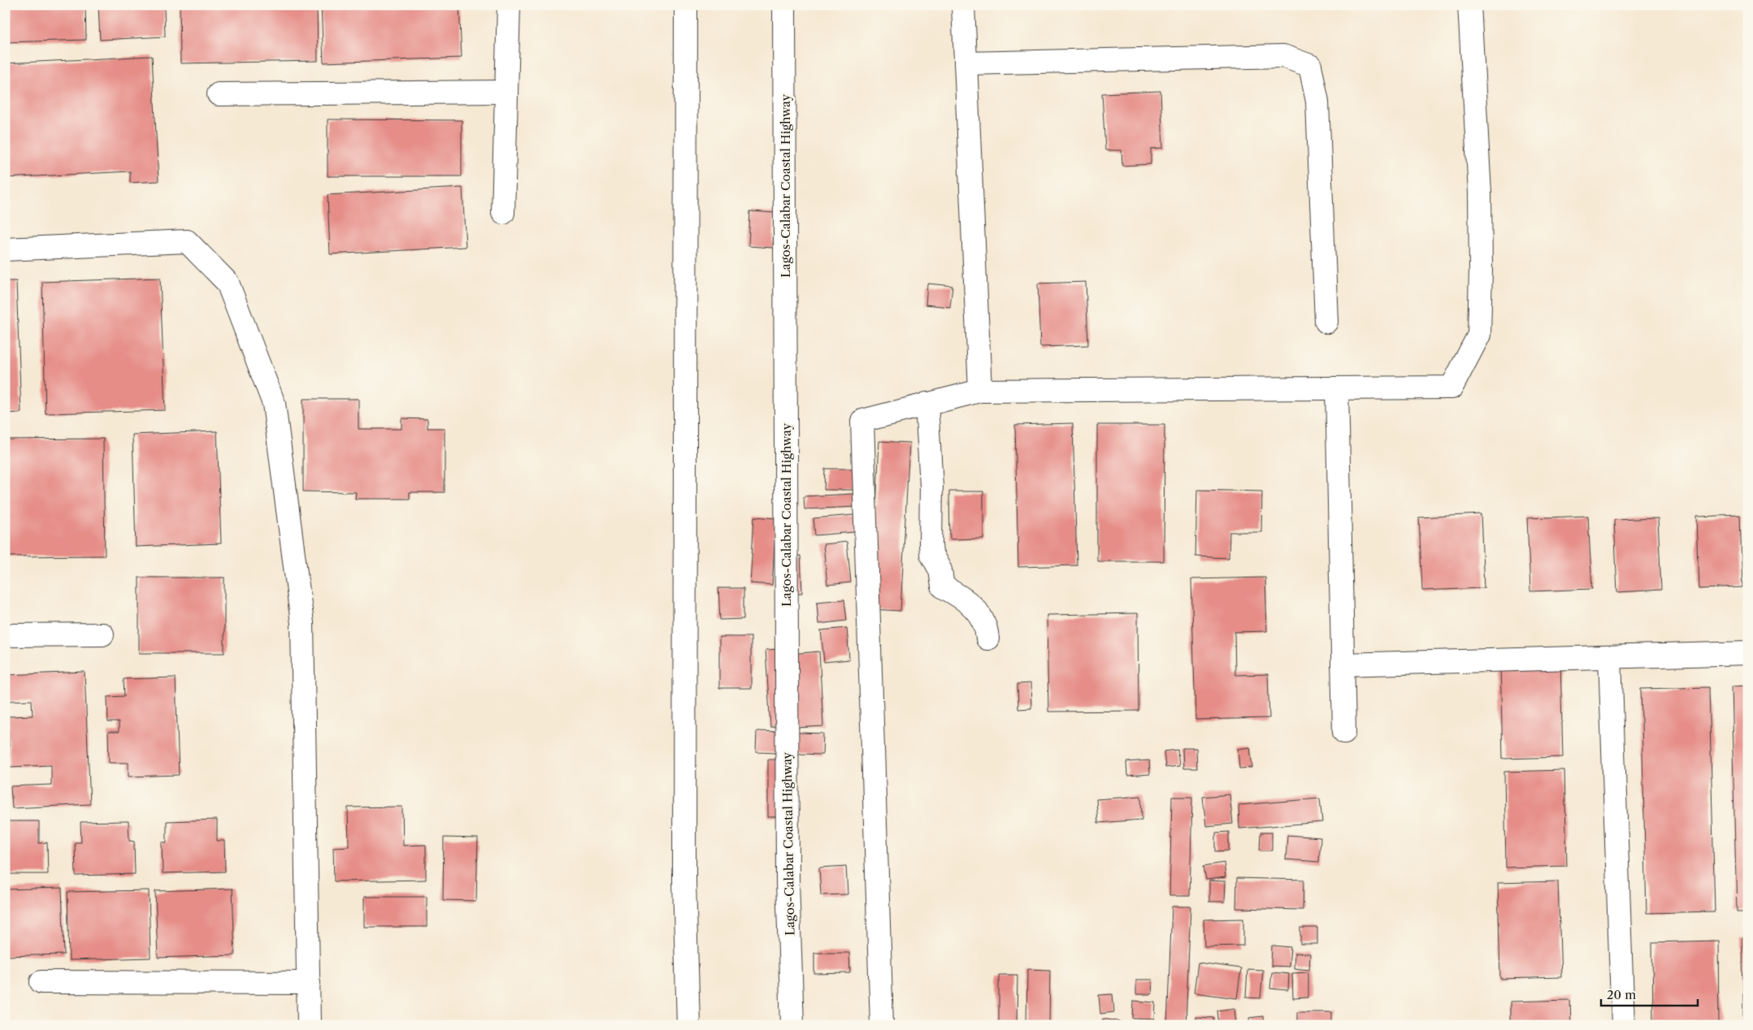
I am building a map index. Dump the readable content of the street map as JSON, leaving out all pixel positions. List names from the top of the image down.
{
  "streets": {
    "main road": ["Lagos-Calabar Coastal Highway"]
  },
  "scale_bar": "20 m"
}
